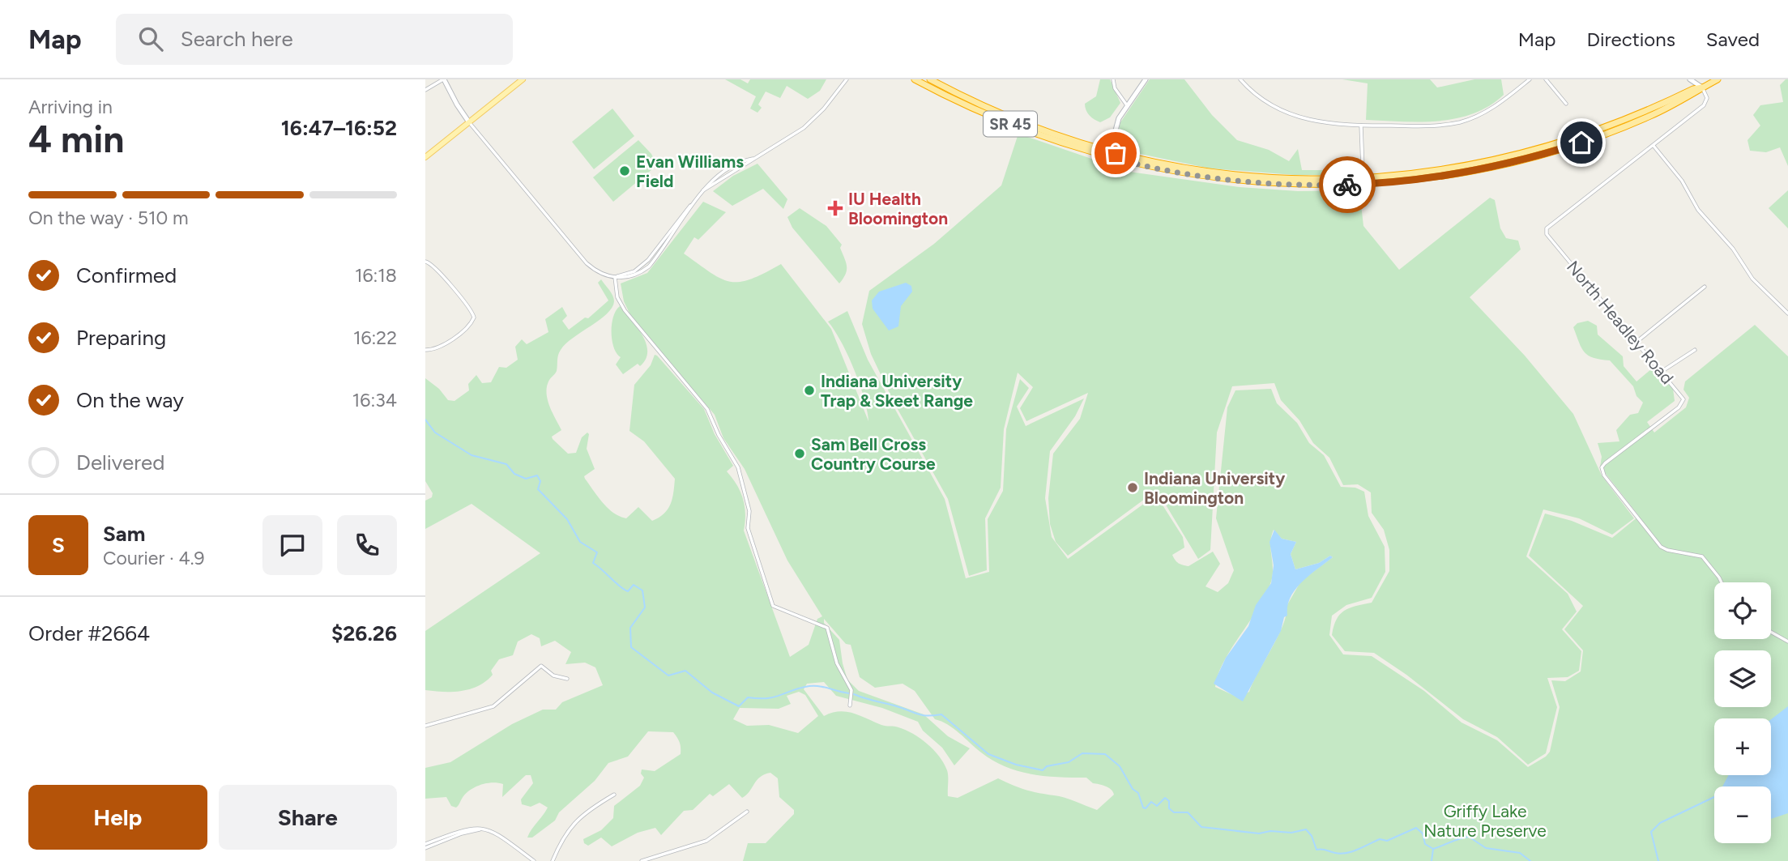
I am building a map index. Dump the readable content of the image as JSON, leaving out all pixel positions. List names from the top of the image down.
{
  "streets": {
    "highway": ["SR 45"],
    "street": ["North Headley Road"]
  },
  "parks": ["Griffy Lake Nature Preserve"],
  "places": {
    "other": [
      "Evan Williams Field",
      "Indiana University Trap & Skeet Range",
      "Sam Bell Cross Country Course",
      "Indiana University Bloomington"
    ],
    "health": ["IU Health Bloomington"]
  },
  "page": {
    "header": "Map",
    "search": "Search here",
    "nav": ["Map", "Directions", "Saved"],
    "heading": ["4 min", "Arriving in", "16:47–16:52"],
    "panel": [
      "Sam",
      "Courier · 4.9",
      "Order #2664",
      "$26.26"
    ],
    "bar": "On the way · 510 m",
    "list": [
      ["Confirmed", "16:18"],
      ["Preparing", "16:22"],
      ["On the way", "16:34"],
      "Delivered"
    ],
    "round": "S",
    "map_buttons": ["+", "−"],
    "buttons": ["Help", "Share"]
  }
}
